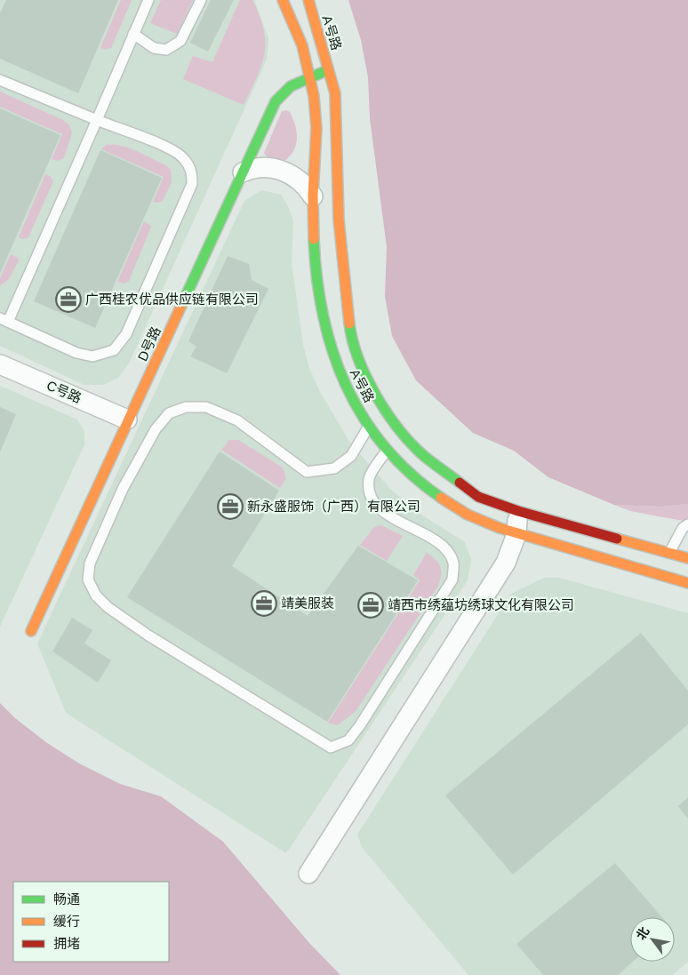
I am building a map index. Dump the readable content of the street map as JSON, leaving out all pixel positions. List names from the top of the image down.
{
  "streets": {
    "street": ["A号路", "D号路", "C号路"]
  },
  "crossings": [
    ["A号路", "D号路"],
    ["D号路", "C号路"]
  ],
  "places": {
    "office": [
      "广西桂农优品供应链有限公司",
      "新永盛服饰（广西）有限公司",
      "靖美服装",
      "靖西市绣蕴坊绣球文化有限公司"
    ]
  },
  "legend": ["畅通", "缓行", "拥堵"],
  "north": "top left"
}
